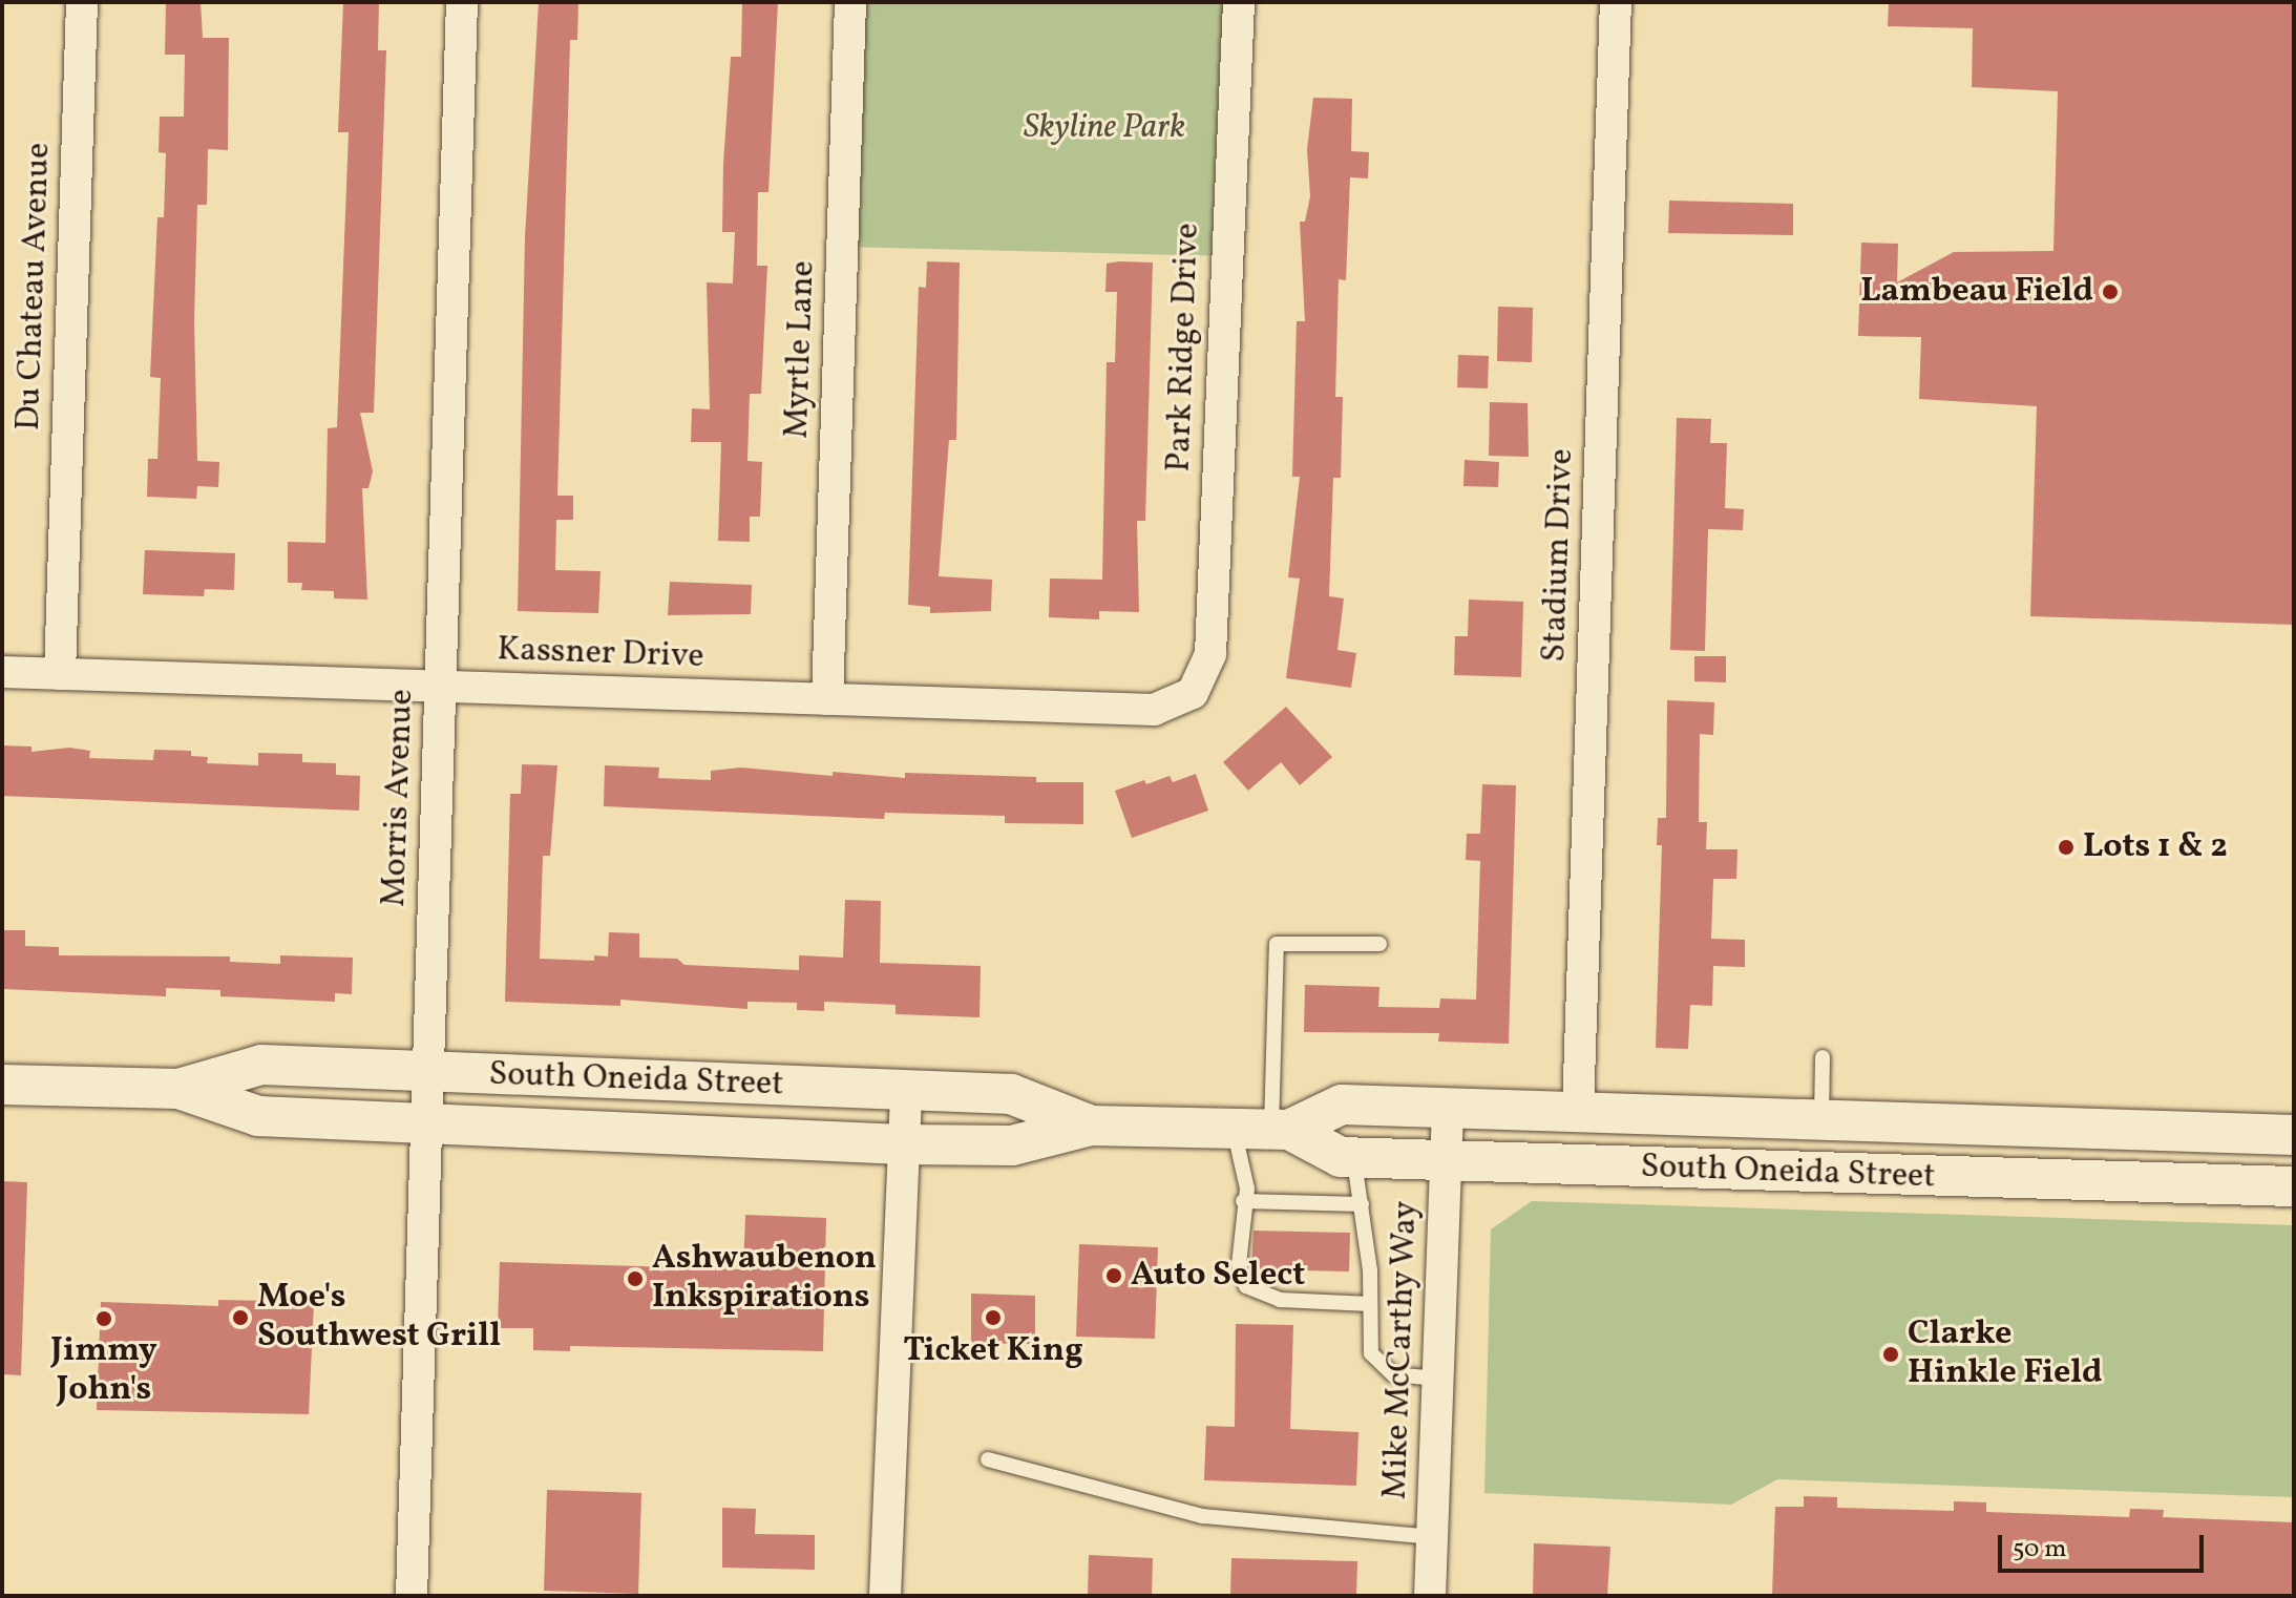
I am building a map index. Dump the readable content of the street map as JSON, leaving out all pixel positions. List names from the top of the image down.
{
  "streets": {
    "street": [
      "Du Chateau Avenue",
      "Park Ridge Drive",
      "Myrtle Lane",
      "Stadium Drive",
      "Kassner Drive",
      "Morris Avenue",
      "South Oneida Street",
      "Mike McCarthy Way"
    ]
  },
  "crossings": [
    ["Du Chateau Avenue", "Kassner Drive"],
    ["Park Ridge Drive", "Kassner Drive"],
    ["Myrtle Lane", "Kassner Drive"],
    ["Stadium Drive", "South Oneida Street"],
    ["Kassner Drive", "Morris Avenue"],
    ["Morris Avenue", "South Oneida Street"],
    ["South Oneida Street", "Mike McCarthy Way"]
  ],
  "parks": ["Skyline Park"],
  "places": [
    "Lambeau Field",
    "Lots 1 & 2",
    "Auto Select",
    "Ashwaubenon Inkspirations",
    "Moe's Southwest Grill",
    "Ticket King",
    "Jimmy John's",
    "Clarke Hinkle Field"
  ],
  "scale_bar": "50 m"
}
